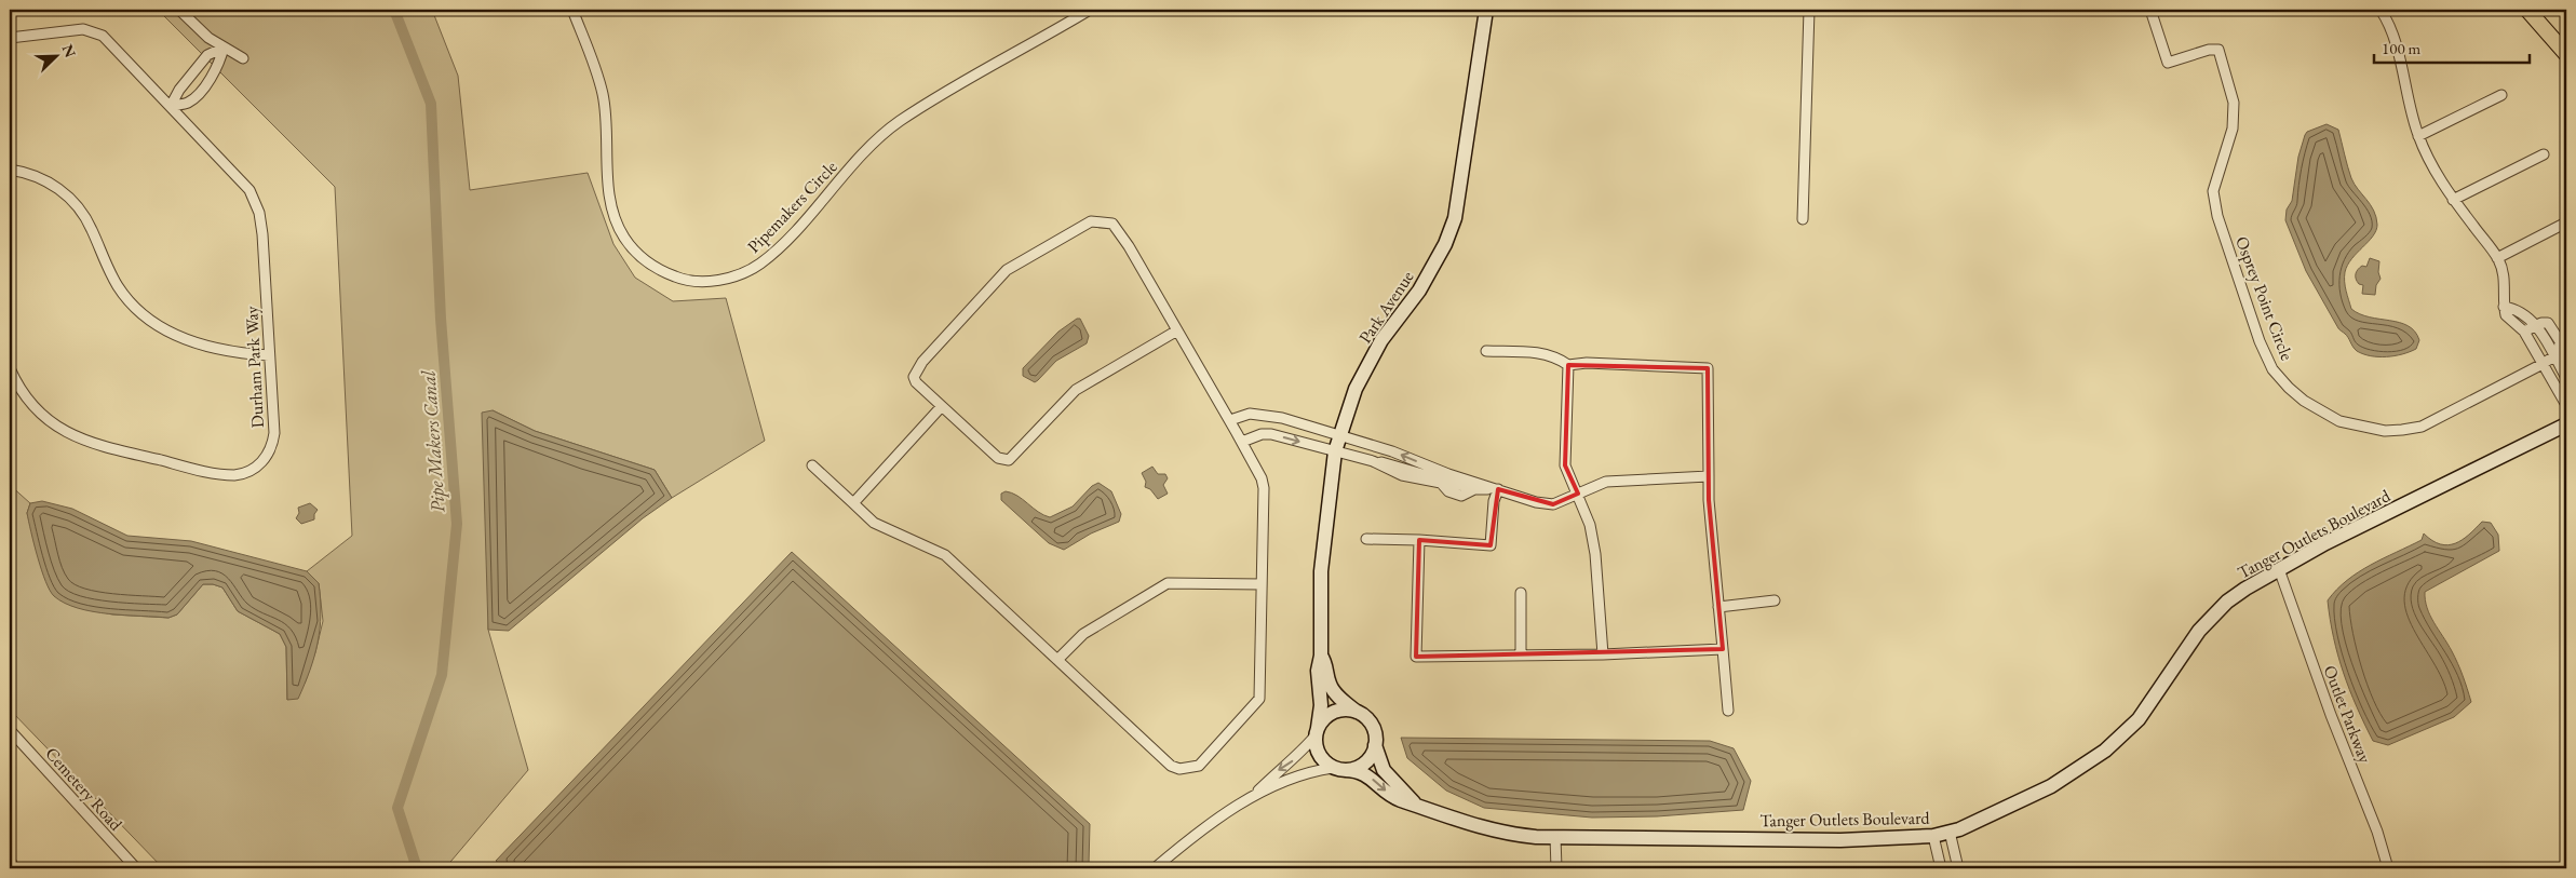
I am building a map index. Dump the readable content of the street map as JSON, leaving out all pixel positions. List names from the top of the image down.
{
  "streets": {
    "street": [
      "Pipemakers Circle",
      "Osprey Point Circle",
      "Park Avenue",
      "Durham Park Way",
      "Tanger Outlets Boulevard",
      "Outlet Parkway",
      "Cemetery Road"
    ]
  },
  "crossings": [
    ["Park Avenue", "Tanger Outlets Boulevard"],
    ["Tanger Outlets Boulevard", "Outlet Parkway"]
  ],
  "water": ["Pipe Makers Canal"],
  "scale_bar": "100 m",
  "north": "top right"
}
